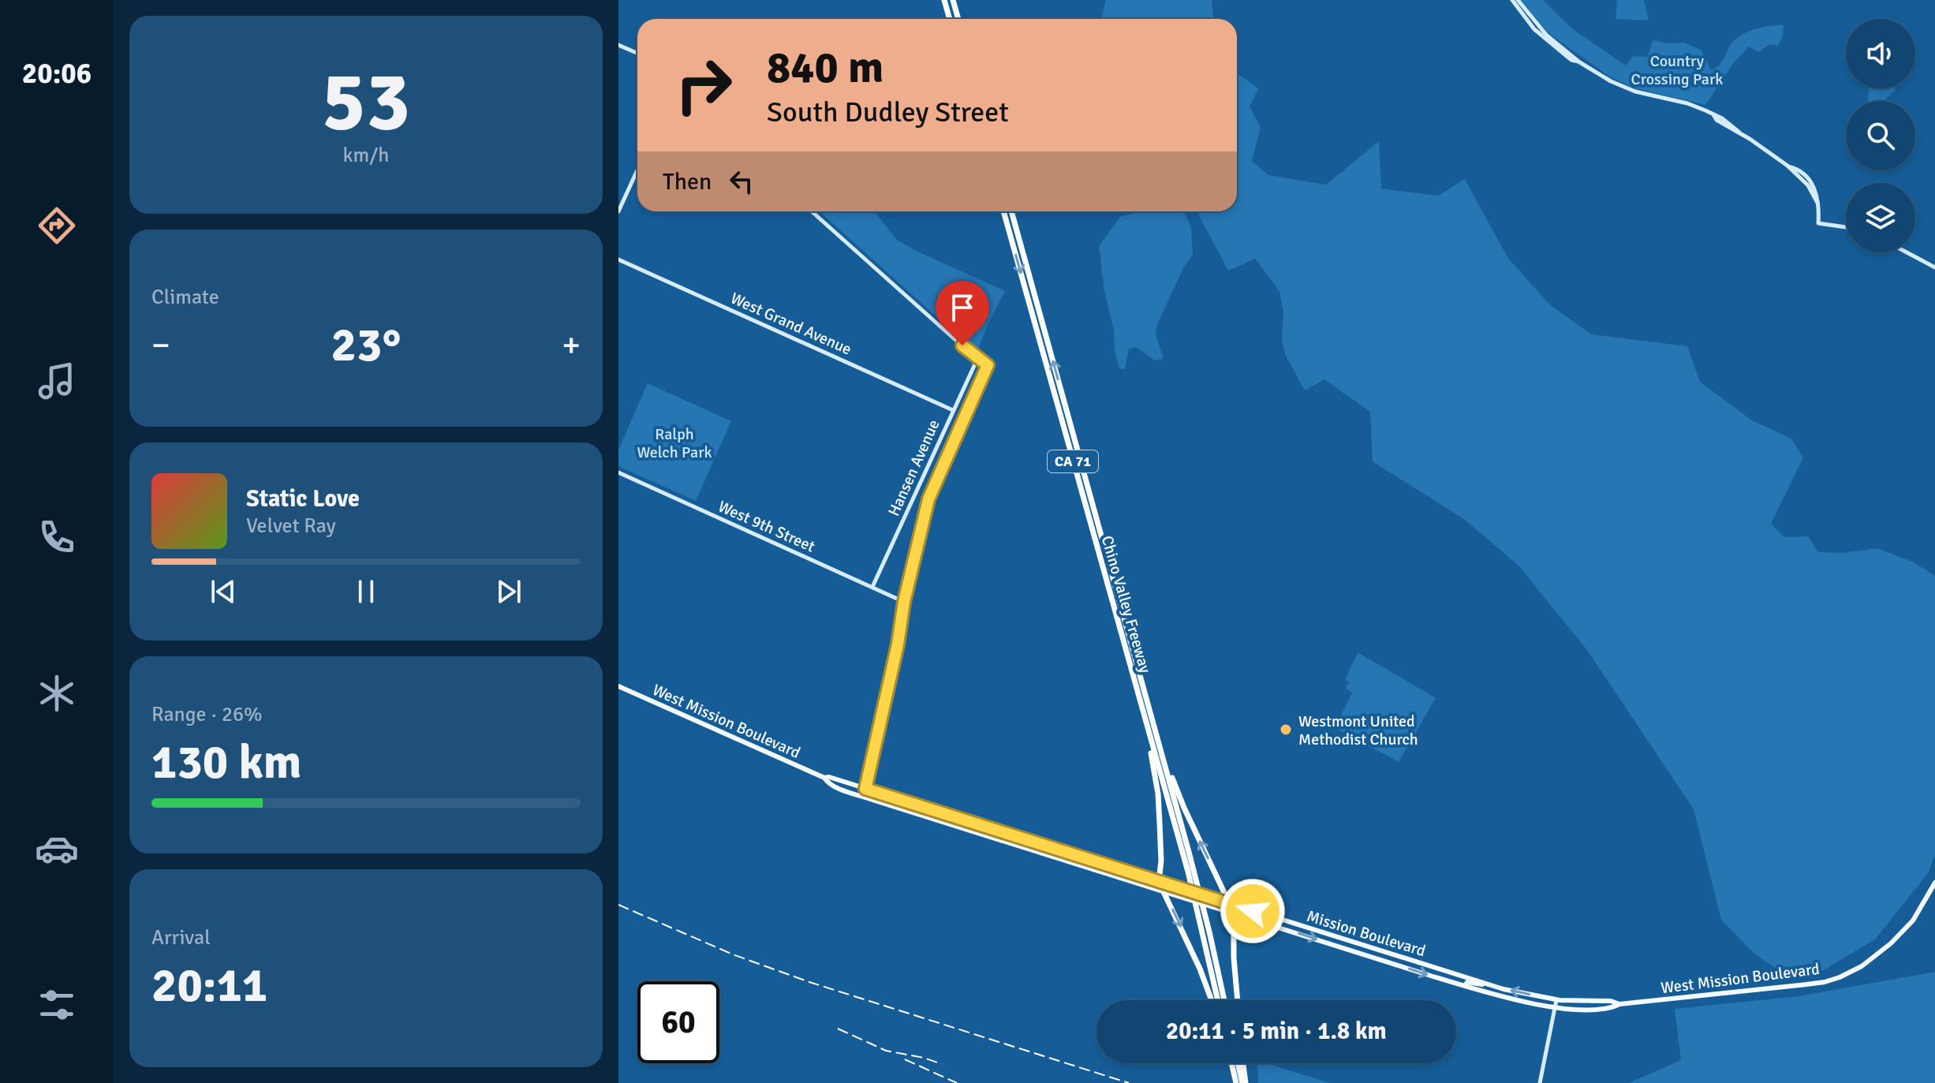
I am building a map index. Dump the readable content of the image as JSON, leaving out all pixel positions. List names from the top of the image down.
{
  "streets": {
    "highway": ["CA 71", "Chino Valley Freeway"],
    "main road": ["West Mission Boulevard", "Mission Boulevard"],
    "street": ["West Grand Avenue", "Hansen Avenue", "West 9th Street"]
  },
  "crossings": [
    ["West Grand Avenue", "Hansen Avenue"],
    ["Hansen Avenue", "West 9th Street"],
    ["West Mission Boulevard", "Mission Boulevard"]
  ],
  "parks": ["Country Crossing Park", "Ralph Welch Park"],
  "places": ["Westmont United Methodist Church"],
  "page": {
    "tabs": "20:06",
    "tile": [
      ["53", "km/h"],
      "Climate",
      ["Range · 26%", "130 km"],
      ["Arrival", "20:11"]
    ],
    "turn": ["840 m", "South Dudley Street"],
    "then": "Then",
    "heat": ["−", "23°", "+"],
    "song": ["Static Love", "Velvet Ray"],
    "limit": "60",
    "trip": "20:11 · 5 min · 1.8 km"
  }
}
